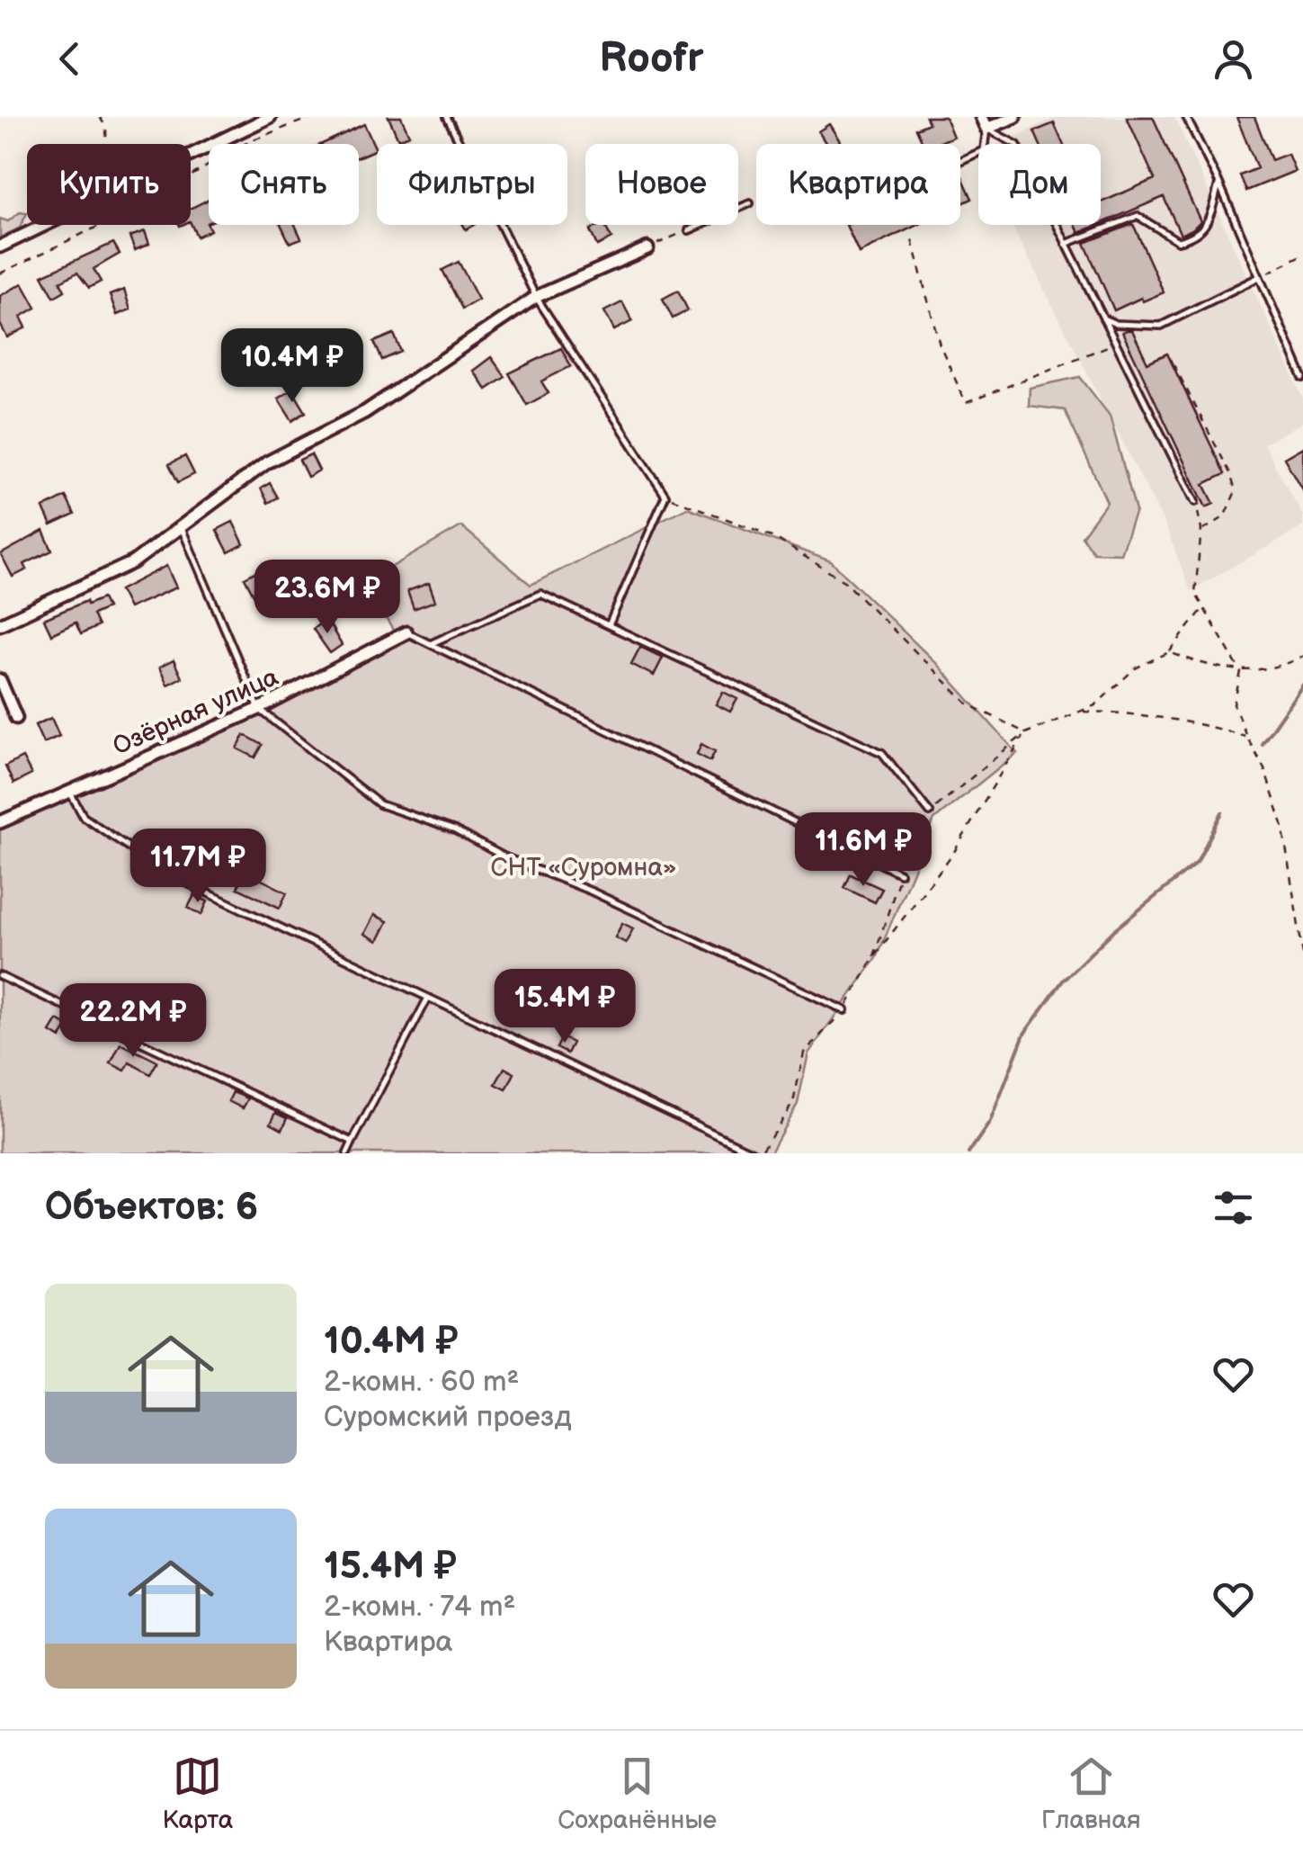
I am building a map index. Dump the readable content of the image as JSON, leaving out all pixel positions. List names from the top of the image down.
{
  "streets": {
    "street": ["Озёрная улица"]
  },
  "parks": ["СНТ «Суромна»"],
  "page": {
    "header": "Roofr",
    "chip": [
      "Купить",
      "Снять",
      "Фильтры",
      "Новое",
      "Квартира",
      "Дом"
    ],
    "price": [
      "10.4M ₽",
      "23.6M ₽",
      "11.6M ₽",
      "11.7M ₽",
      "15.4M ₽",
      "22.2M ₽"
    ],
    "heading": "Объектов: 6",
    "list": [
      {
        "name": "10.4M ₽",
        "note": "2-комн. · 60 m² · Суромский проезд"
      },
      {
        "name": "15.4M ₽",
        "note": "2-комн. · 74 m² · Квартира"
      }
    ],
    "tabs": ["Карта", "Сохранённые", "Главная"]
  }
}
